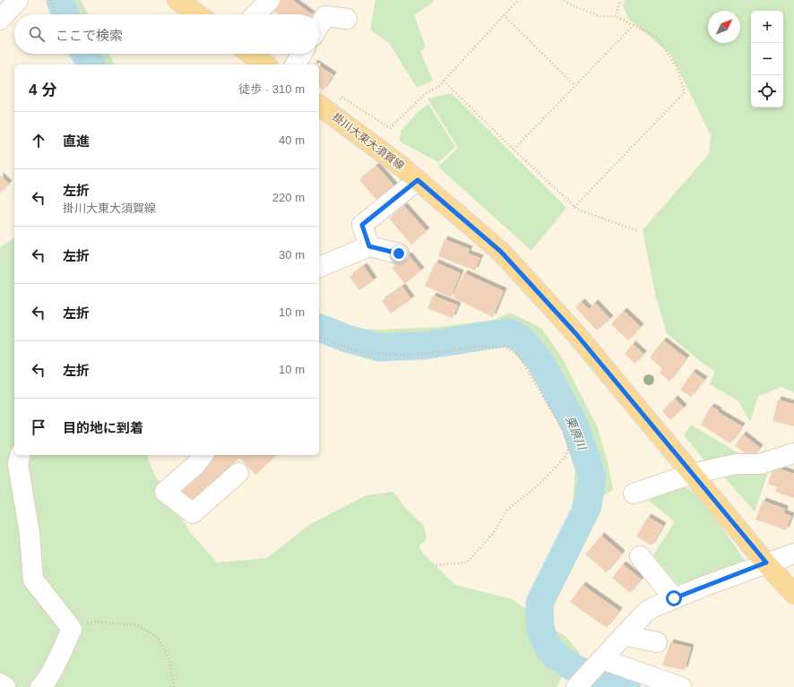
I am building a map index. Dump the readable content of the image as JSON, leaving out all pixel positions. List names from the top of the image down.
{
  "streets": {
    "main road": ["掛川大東大須賀線"]
  },
  "water": ["栗原川"],
  "north": "top right",
  "page": {
    "map_buttons": ["+", "−"],
    "search": "ここで検索",
    "heading": ["4 分", "徒歩 · 310 m"],
    "list": [
      ["直進", "40 m"],
      ["左折", "掛川大東大須賀線", "220 m"],
      ["左折", "30 m"],
      ["左折", "10 m"],
      ["左折", "10 m"],
      "目的地に到着"
    ]
  }
}
